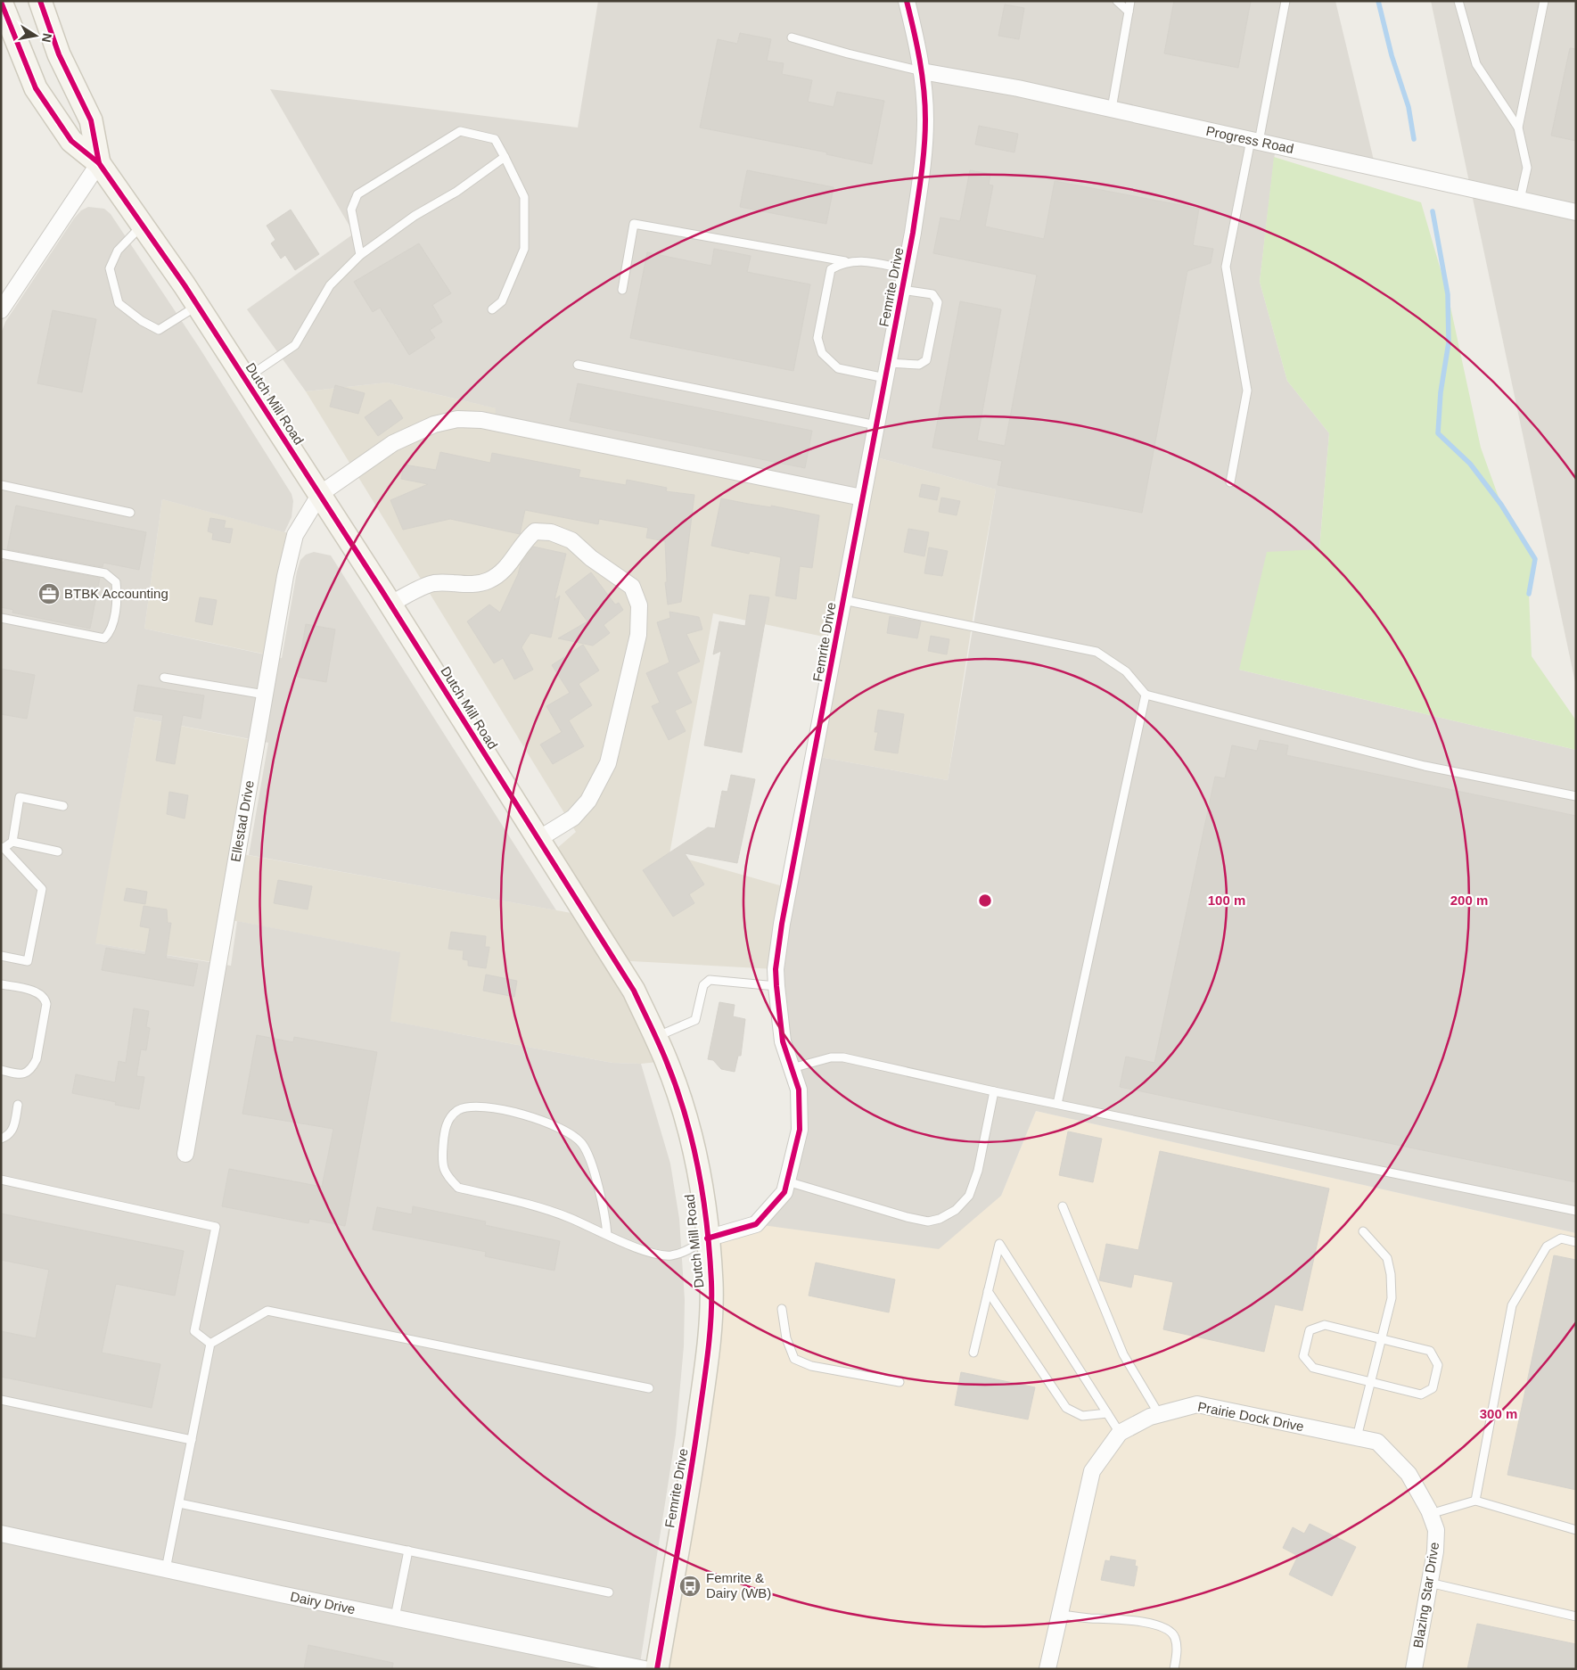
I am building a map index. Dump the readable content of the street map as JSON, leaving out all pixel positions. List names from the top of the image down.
{
  "streets": {
    "street": [
      "Progress Road",
      "Femrite Drive",
      "Dutch Mill Road",
      "Ellestad Drive",
      "Prairie Dock Drive",
      "Blazing Star Drive",
      "Dairy Drive"
    ]
  },
  "crossings": [
    ["Progress Road", "Femrite Drive"],
    ["Femrite Drive", "Dutch Mill Road"],
    ["Dutch Mill Road", "Ellestad Drive"],
    ["Prairie Dock Drive", "Blazing Star Drive"]
  ],
  "places": {
    "office": ["BTBK Accounting"],
    "bus stop": ["Femrite & Dairy (WB)"]
  },
  "north": "right",
  "rings": ["100 m", "200 m", "300 m"]
}
